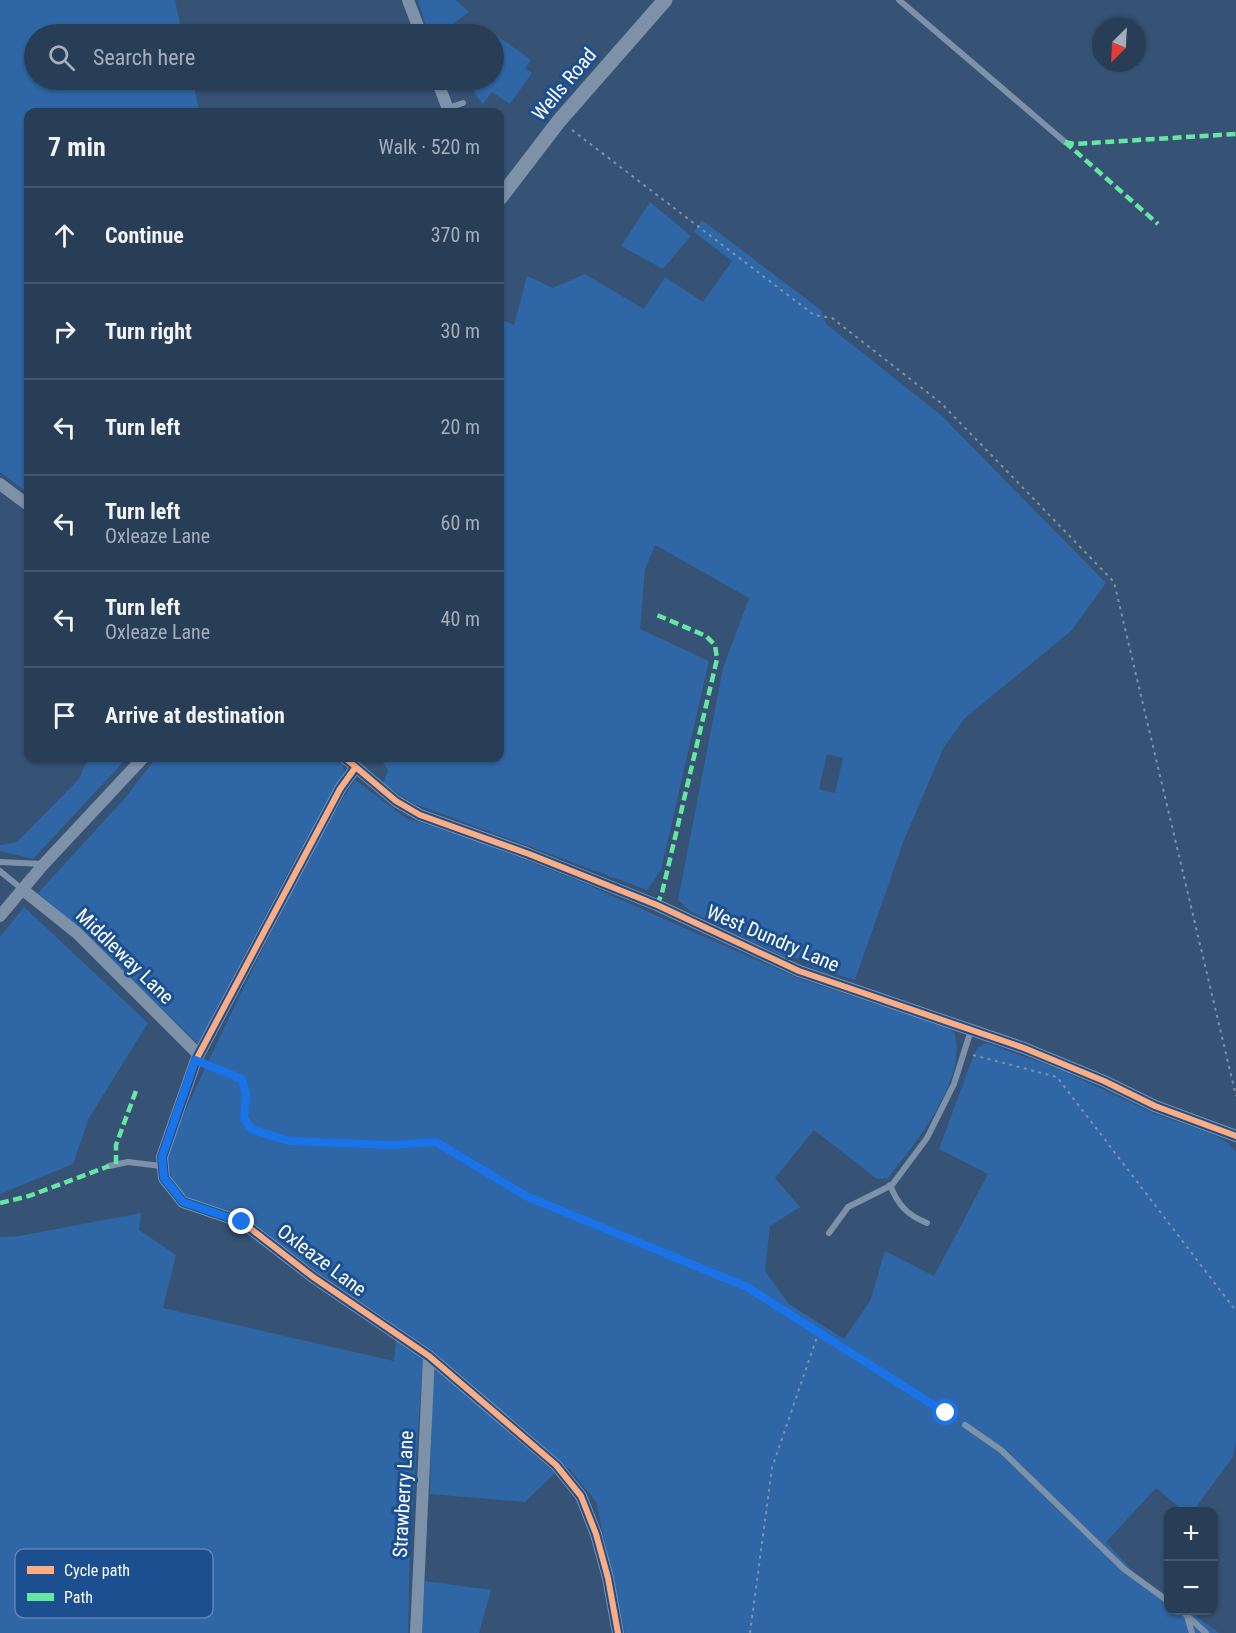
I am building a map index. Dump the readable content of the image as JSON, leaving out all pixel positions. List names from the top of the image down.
{
  "streets": {
    "street": [
      "Wells Road",
      "West Dundry Lane",
      "Middleway Lane",
      "Oxleaze Lane",
      "Strawberry Lane"
    ]
  },
  "crossings": [
    ["Oxleaze Lane", "Strawberry Lane"]
  ],
  "legend": ["Cycle path", "Path"],
  "north": "bottom left",
  "page": {
    "search": "Search here",
    "heading": ["7 min", "Walk · 520 m"],
    "list": [
      ["Continue", "370 m"],
      ["Turn right", "30 m"],
      ["Turn left", "20 m"],
      ["Turn left", "Oxleaze Lane", "60 m"],
      ["Turn left", "Oxleaze Lane", "40 m"],
      "Arrive at destination"
    ],
    "map_buttons": ["+", "−"]
  }
}
